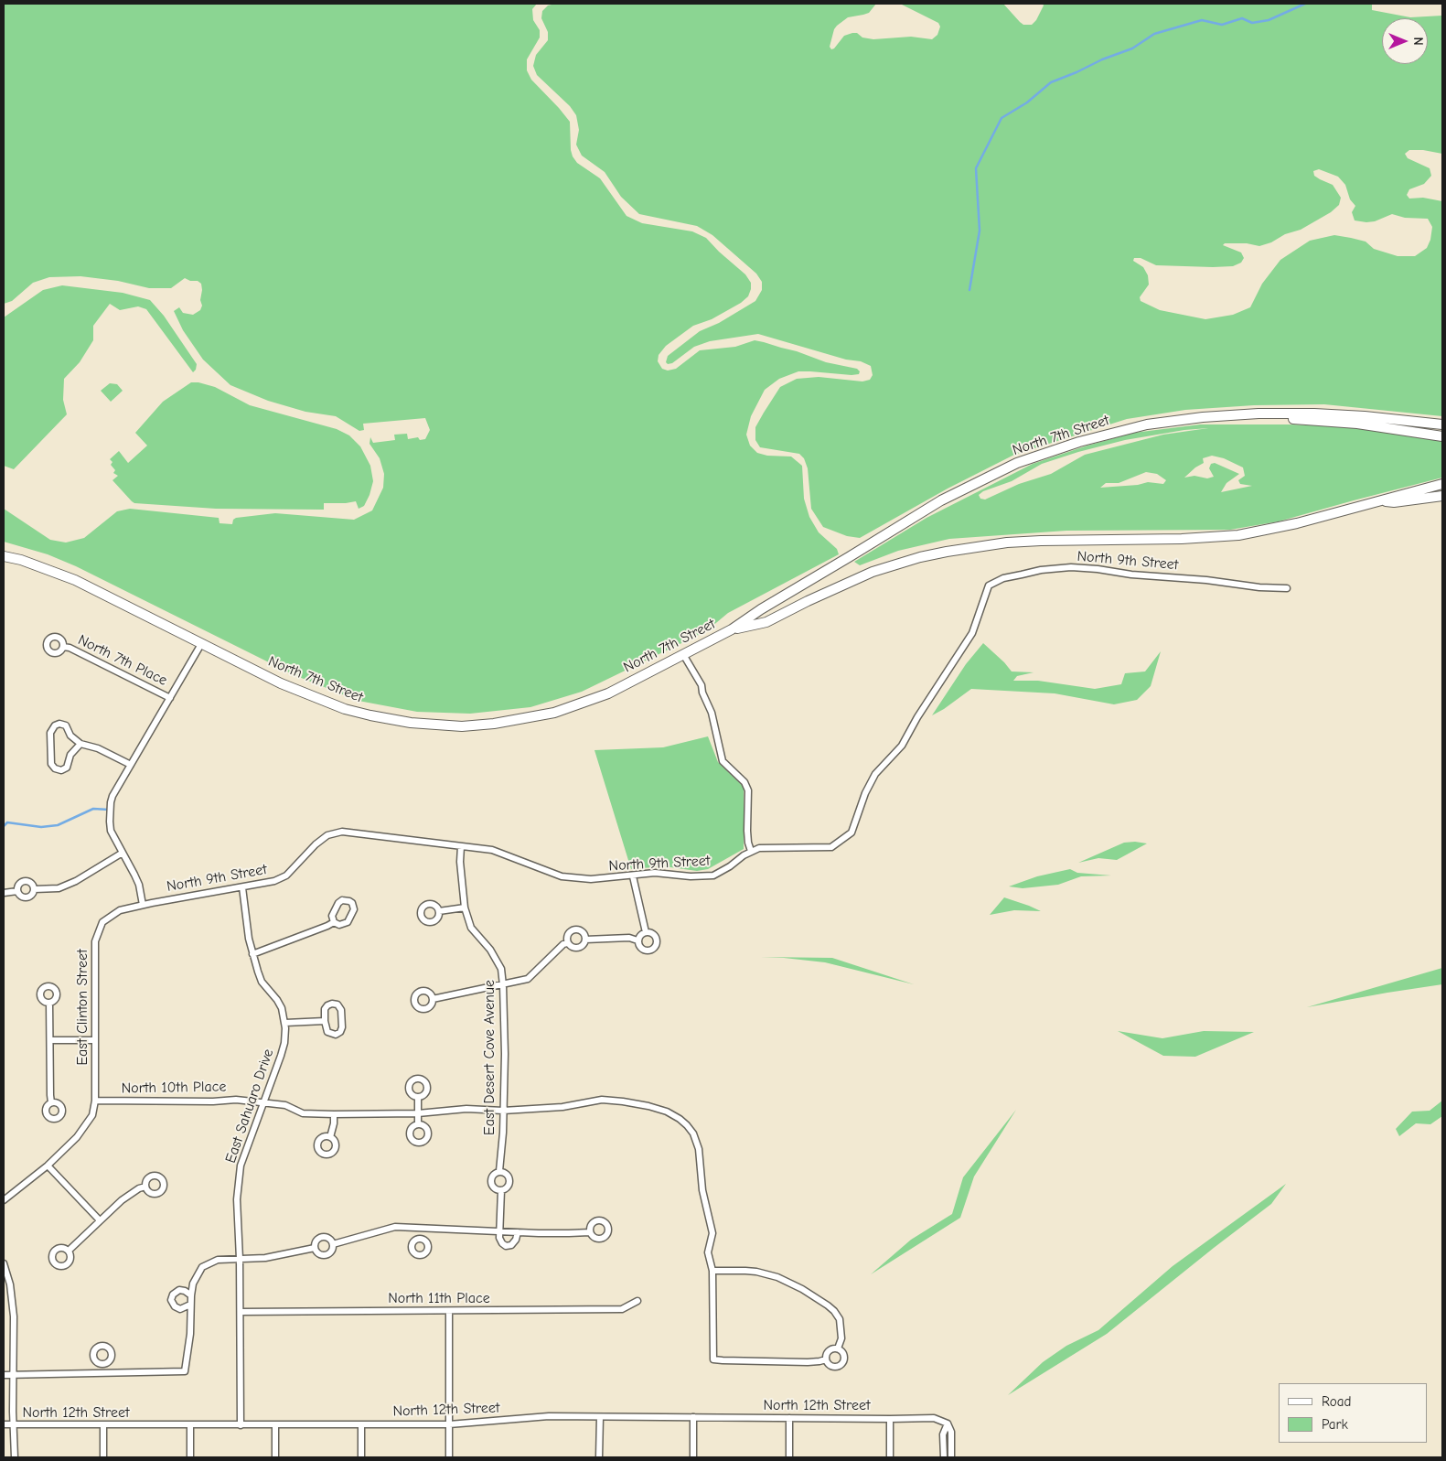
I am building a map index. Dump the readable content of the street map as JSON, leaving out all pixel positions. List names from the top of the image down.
{
  "streets": {
    "main road": ["North 7th Street"],
    "street": [
      "North 9th Street",
      "North 7th Place",
      "East Clinton Street",
      "East Desert Cove Avenue",
      "North 10th Place",
      "East Sahuaro Drive",
      "North 11th Place",
      "North 12th Street"
    ]
  },
  "crossings": [
    ["North 9th Street", "East Clinton Street"],
    ["North 9th Street", "East Desert Cove Avenue"],
    ["North 9th Street", "East Sahuaro Drive"],
    ["East Clinton Street", "North 10th Place"],
    ["East Desert Cove Avenue", "North 10th Place"],
    ["North 10th Place", "East Sahuaro Drive"],
    ["East Sahuaro Drive", "North 11th Place"],
    ["East Sahuaro Drive", "North 12th Street"]
  ],
  "legend": ["Road", "Park"],
  "north": "right"
}
